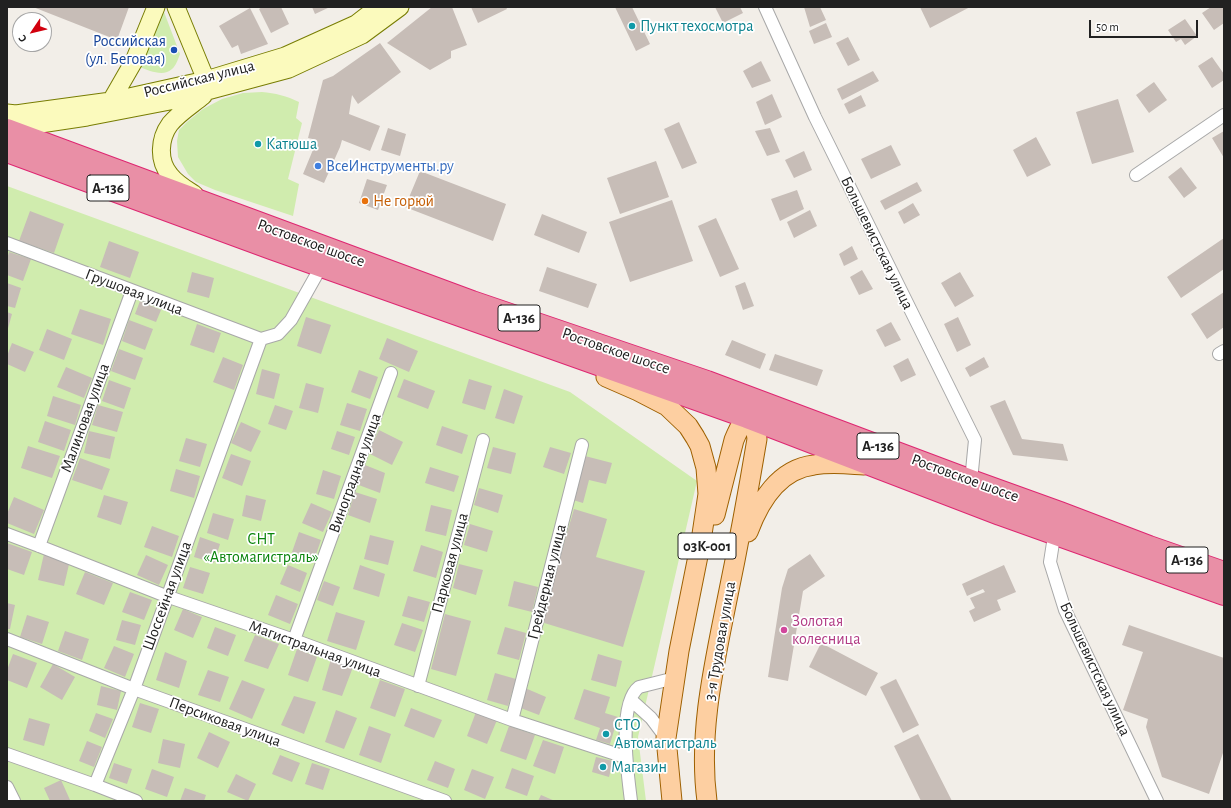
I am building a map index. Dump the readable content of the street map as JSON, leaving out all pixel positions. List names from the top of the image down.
{
  "streets": {
    "highway": ["А-136", "Ростовское шоссе"],
    "main road": ["Российская улица", "03К-001", "3-я Трудовая улица"],
    "street": [
      "Большевистская улица",
      "Грушовая улица",
      "Малиновая улица",
      "Виноградная улица",
      "Парковая улица",
      "Грейдерная улица",
      "Шоссейная улица",
      "Магистральная улица",
      "Персиковая улица"
    ]
  },
  "crossings": [
    ["Российская улица", "А-136"],
    ["Российская улица", "Ростовское шоссе"],
    ["А-136", "Ростовское шоссе"],
    ["А-136", "03К-001"],
    ["А-136", "3-я Трудовая улица"],
    ["Ростовское шоссе", "Большевистская улица"],
    ["Ростовское шоссе", "03К-001"],
    ["Ростовское шоссе", "3-я Трудовая улица"],
    ["Грушовая улица", "Малиновая улица"],
    ["Грушовая улица", "Шоссейная улица"],
    ["Малиновая улица", "Магистральная улица"],
    ["Виноградная улица", "Магистральная улица"],
    ["03К-001", "3-я Трудовая улица"],
    ["Парковая улица", "Магистральная улица"],
    ["Грейдерная улица", "Магистральная улица"],
    ["Шоссейная улица", "Магистральная улица"],
    ["Шоссейная улица", "Персиковая улица"]
  ],
  "parks": ["СНТ «Автомагистраль»"],
  "places": [
    "Пункт техосмотра",
    "Российская (ул. Беговая)",
    "Катюша",
    "ВсеИнструменты.ру",
    "Не горюй",
    "Золотая колесница",
    "СТО Автомагистраль",
    "Магазин"
  ],
  "scale_bar": "50 m",
  "north": "bottom left"
}
